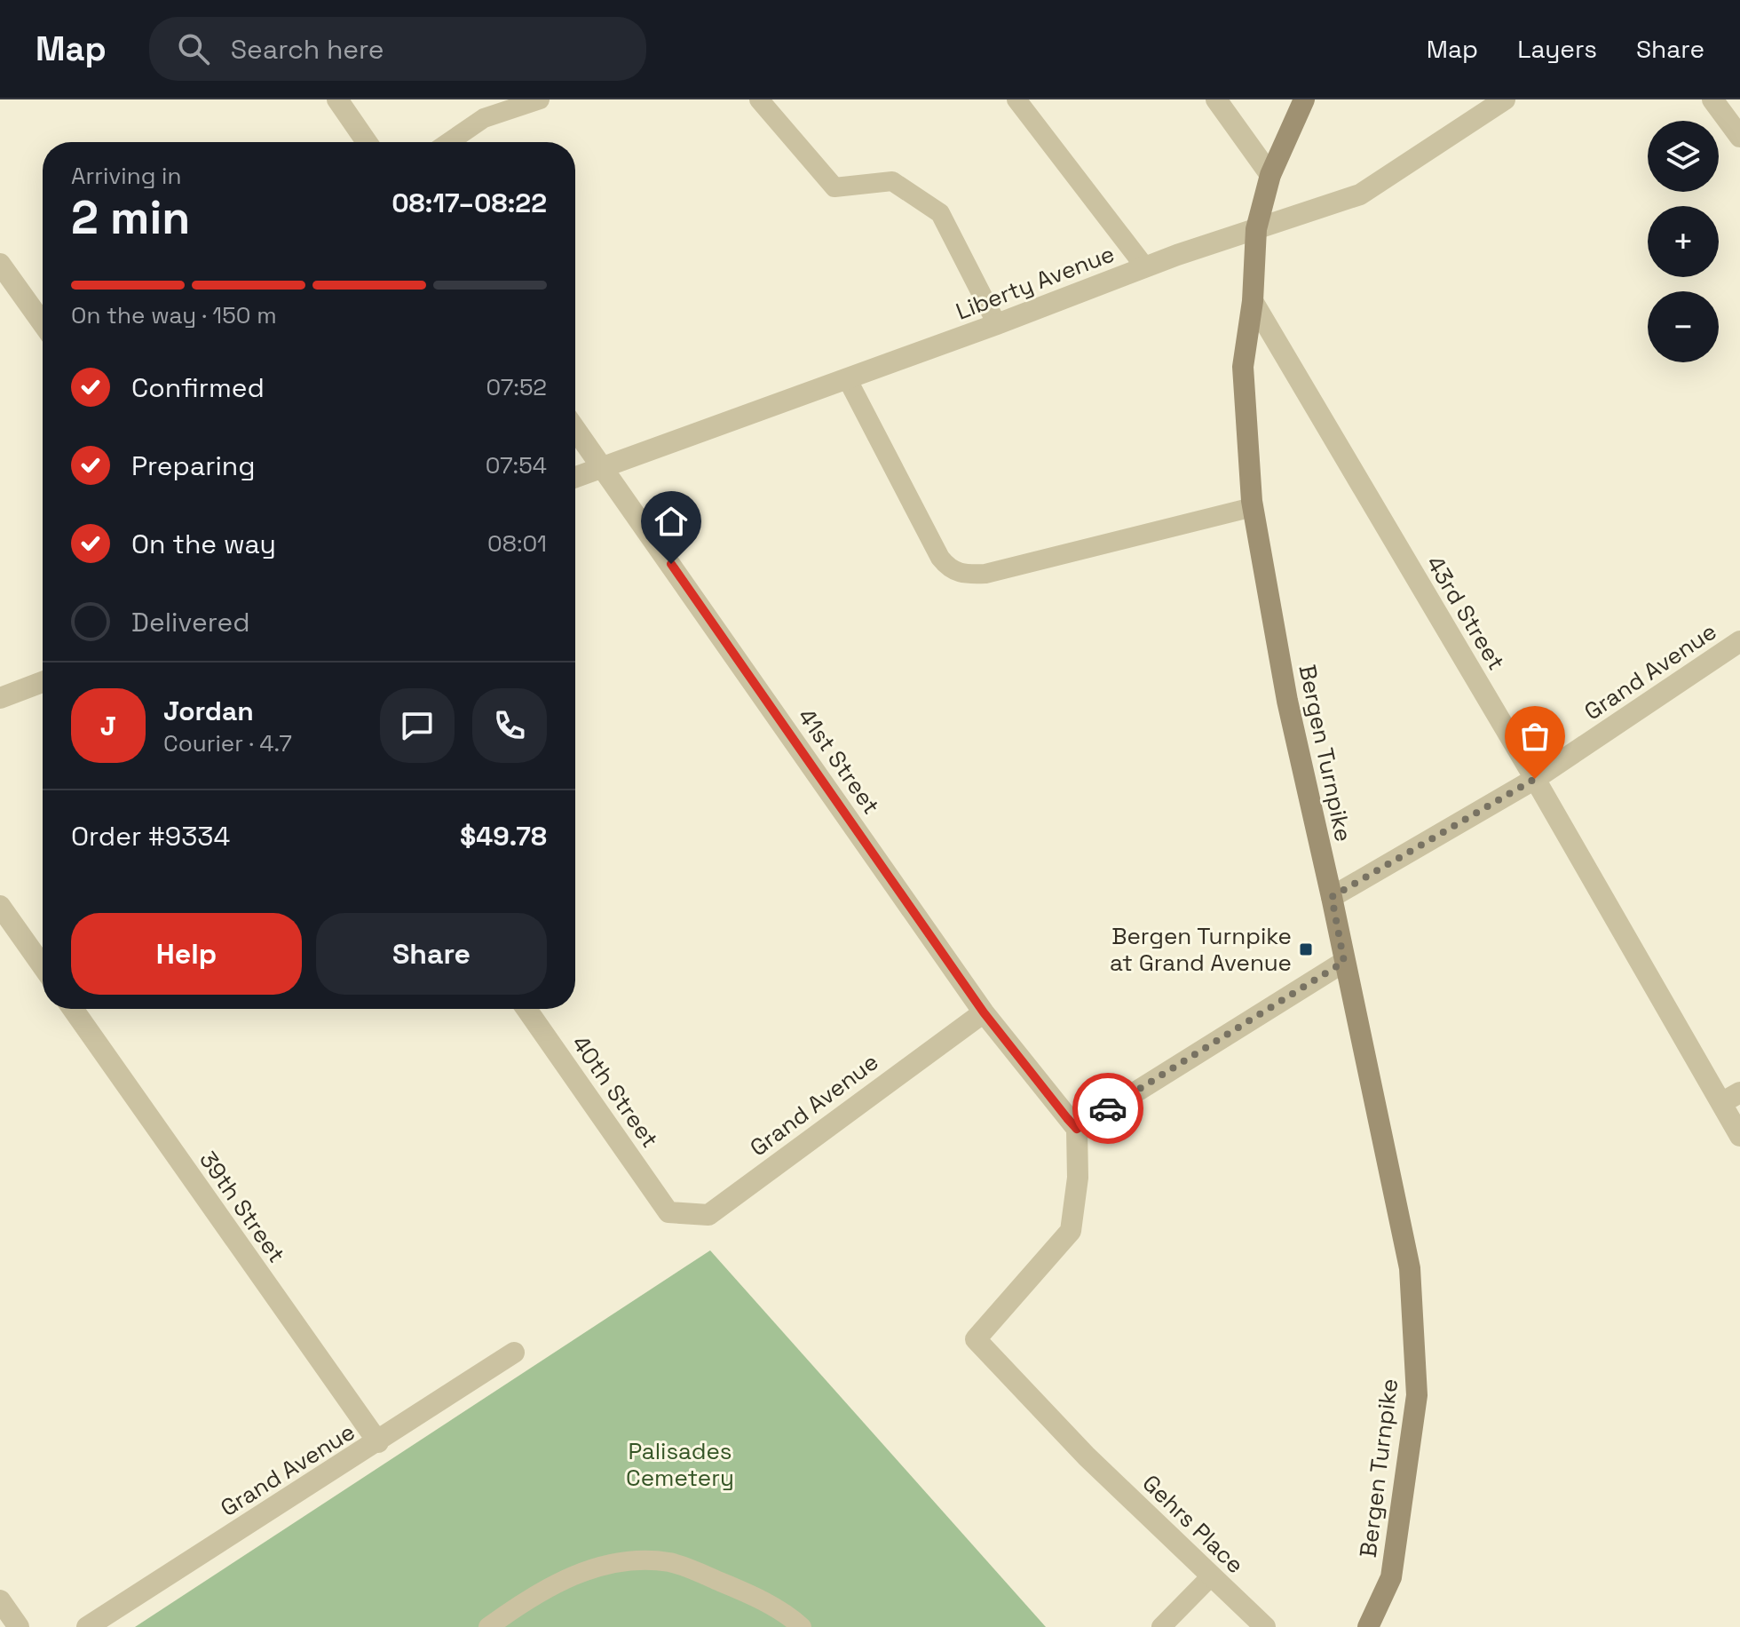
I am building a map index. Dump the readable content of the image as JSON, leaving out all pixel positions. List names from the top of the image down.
{
  "streets": {
    "main road": ["Bergen Turnpike"],
    "street": [
      "Liberty Avenue",
      "43rd Street",
      "Grand Avenue",
      "41st Street",
      "40th Street",
      "39th Street",
      "Gehrs Place"
    ]
  },
  "crossings": [
    ["Liberty Avenue", "Bergen Turnpike"],
    ["Liberty Avenue", "41st Street"],
    ["43rd Street", "Grand Avenue"],
    ["43rd Street", "Bergen Turnpike"],
    ["Grand Avenue", "Bergen Turnpike"],
    ["Grand Avenue", "41st Street"],
    ["Grand Avenue", "40th Street"],
    ["Grand Avenue", "39th Street"],
    ["41st Street", "Gehrs Place"]
  ],
  "parks": ["Palisades Cemetery"],
  "places": {
    "transit": ["Bergen Turnpike at Grand Avenue"]
  },
  "page": {
    "header": "Map",
    "search": "Search here",
    "nav": ["Map", "Layers", "Share"],
    "map_buttons": ["+", "−"],
    "heading": ["2 min", "Arriving in", "08:17–08:22"],
    "panel": [
      "Jordan",
      "Courier · 4.7",
      "Order #9334",
      "$49.78"
    ],
    "bar": "On the way · 150 m",
    "list": [
      ["Confirmed", "07:52"],
      ["Preparing", "07:54"],
      ["On the way", "08:01"],
      "Delivered"
    ],
    "round": "J",
    "buttons": ["Help", "Share"]
  }
}
